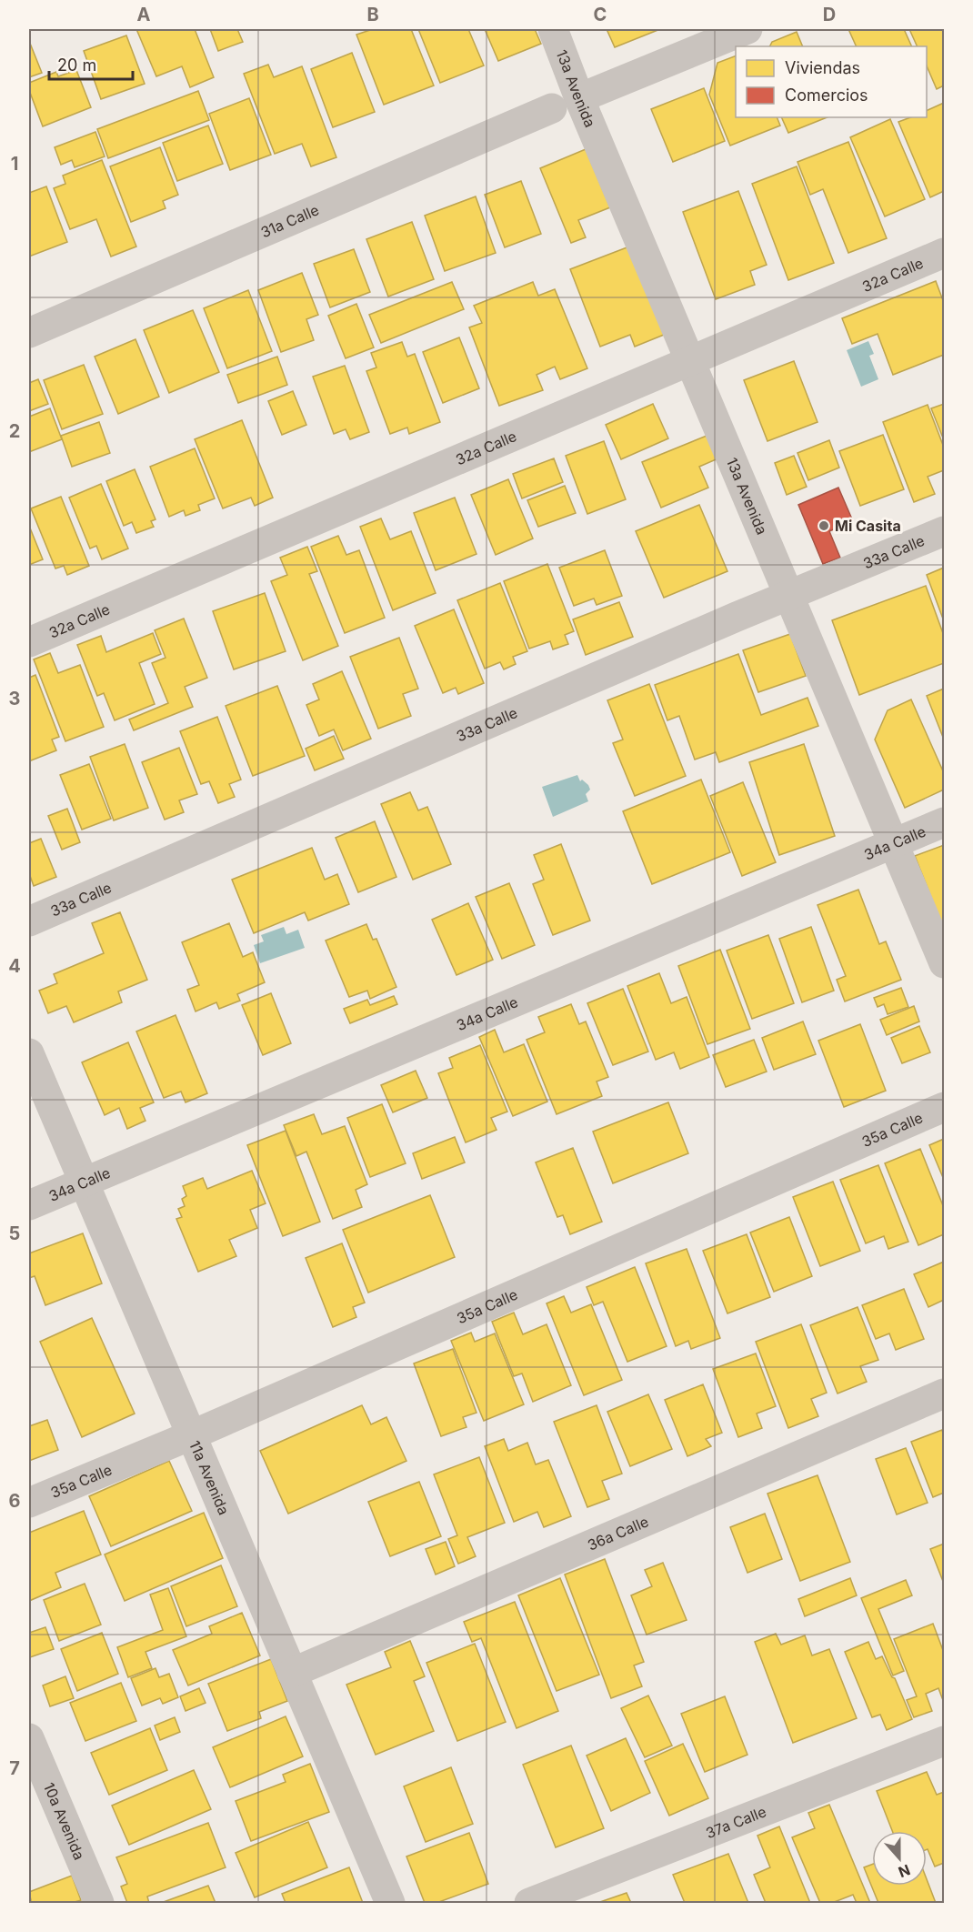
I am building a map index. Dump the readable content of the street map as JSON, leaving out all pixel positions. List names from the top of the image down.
{
  "streets": {
    "street": [
      "13a Avenida",
      "31a Calle",
      "32a Calle",
      "33a Calle",
      "34a Calle",
      "35a Calle",
      "11a Avenida",
      "36a Calle",
      "10a Avenida",
      "37a Calle"
    ]
  },
  "crossings": [
    ["13a Avenida", "31a Calle"],
    ["13a Avenida", "32a Calle"],
    ["13a Avenida", "33a Calle"],
    ["13a Avenida", "34a Calle"],
    ["34a Calle", "11a Avenida"],
    ["35a Calle", "11a Avenida"],
    ["11a Avenida", "36a Calle"]
  ],
  "places": ["Mi Casita"],
  "legend": ["Viviendas", "Comercios"],
  "scale_bar": "20 m",
  "north": "bottom",
  "grid": {
    "columns": [
      "A",
      "B",
      "C",
      "D"
    ],
    "rows": [
      "1",
      "2",
      "3",
      "4",
      "5",
      "6",
      "7"
    ]
  }
}
